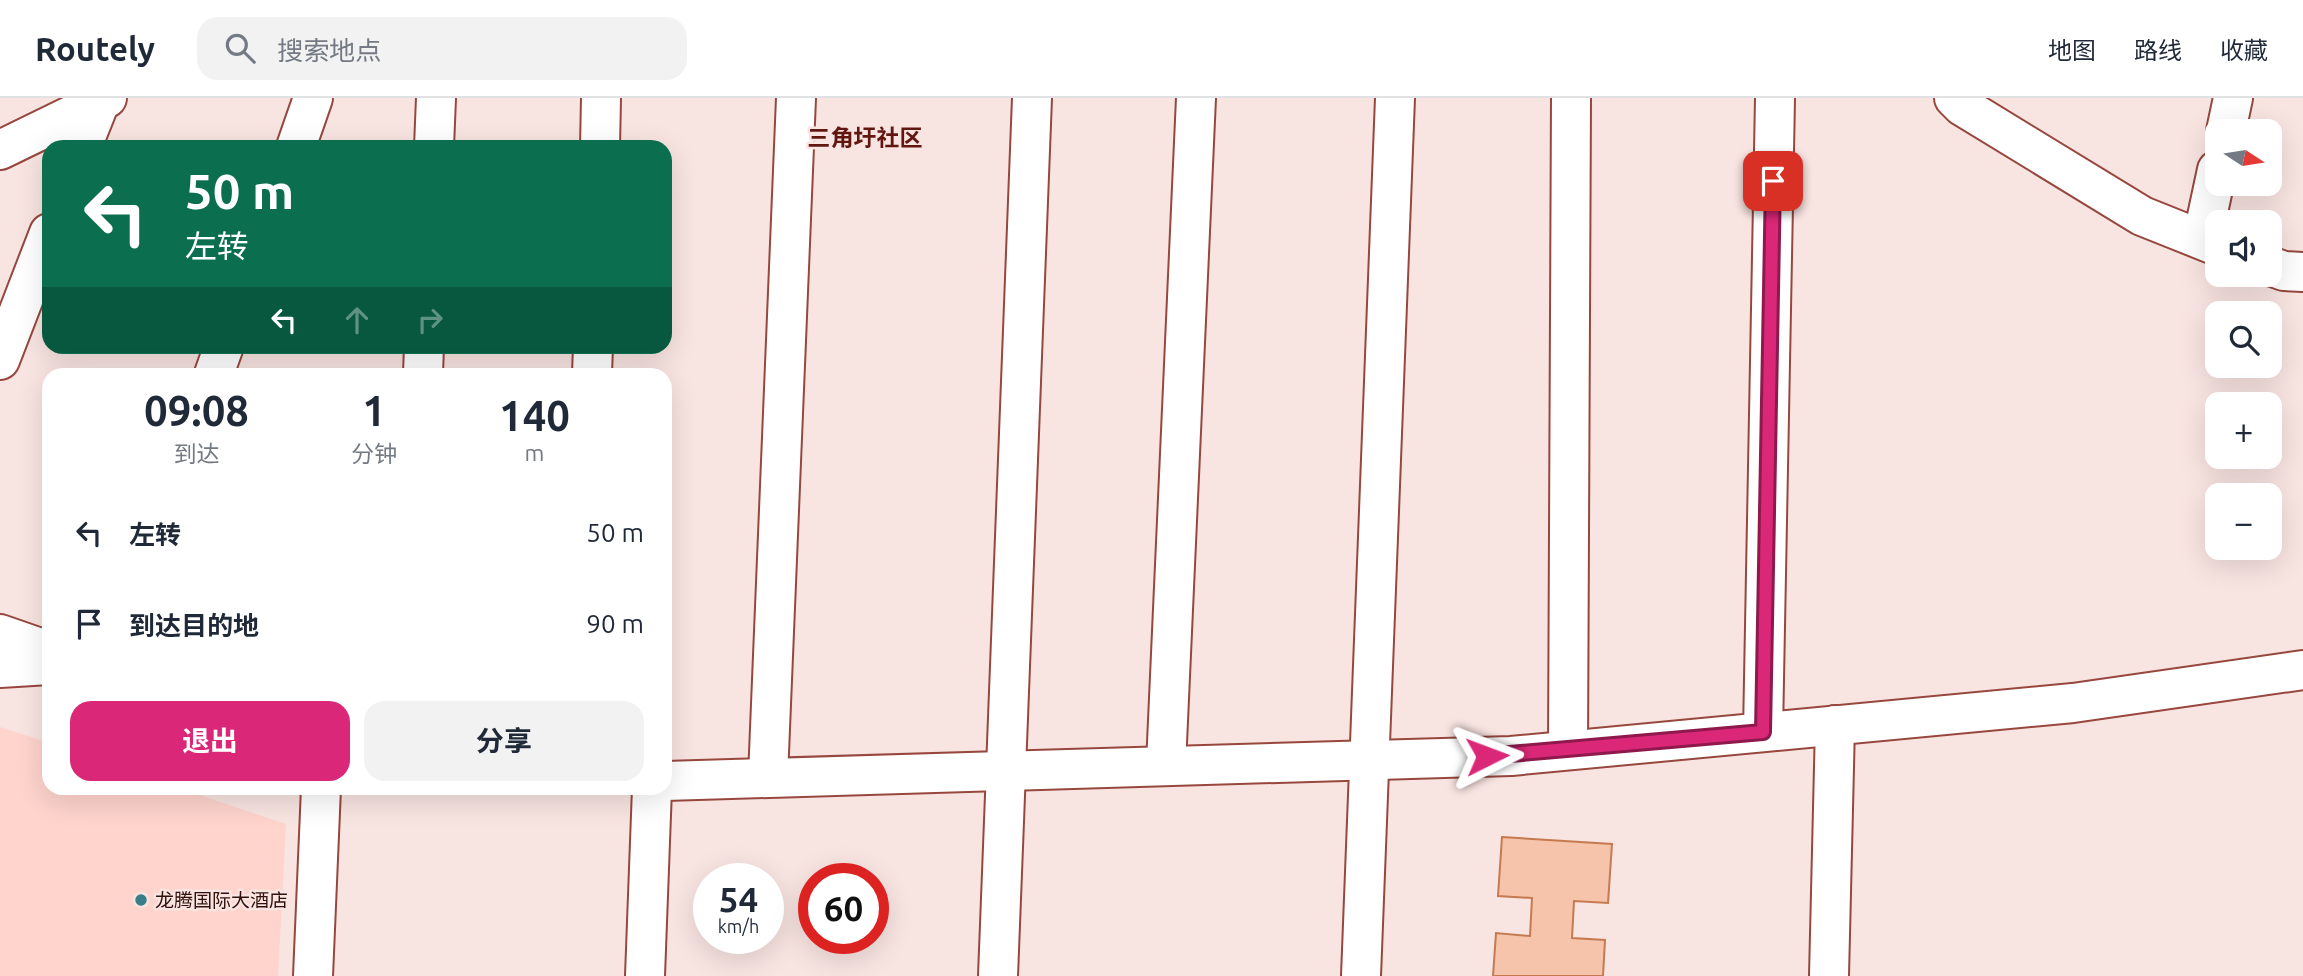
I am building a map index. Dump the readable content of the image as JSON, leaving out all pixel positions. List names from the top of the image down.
{
  "districts": ["三角圩社区"],
  "places": ["龙腾国际大酒店"],
  "north": "right",
  "page": {
    "header": "Routely",
    "search": "搜索地点",
    "nav": ["地图", "路线", "收藏"],
    "map_buttons": ["+", "−"],
    "turn": ["50 m", "左转"],
    "eta": [
      "09:08",
      "到达",
      "1",
      "分钟",
      "140",
      "m"
    ],
    "list": [
      {
        "name": "左转",
        "value": "50 m"
      },
      {
        "name": "到达目的地",
        "value": "90 m"
      }
    ],
    "buttons": ["退出", "分享"],
    "speed": "54 km/h",
    "limit": "60"
  }
}
